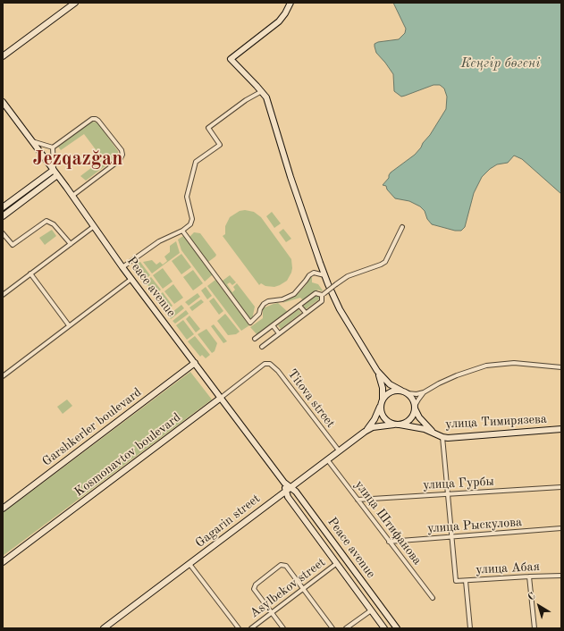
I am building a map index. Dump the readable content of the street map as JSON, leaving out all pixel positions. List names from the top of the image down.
{
  "streets": {
    "street": [
      "Peace avenue",
      "Titova street",
      "улица Тимирязева",
      "Garshkerler boulevard",
      "Kosmonavtov boulevard",
      "улица Гурбы",
      "Gagarin street",
      "улица Штифанова",
      "улица Рыскулова",
      "улица Абая",
      "Asylbekov street"
    ]
  },
  "crossings": [
    ["Peace avenue", "Garshkerler boulevard"],
    ["Peace avenue", "Kosmonavtov boulevard"],
    ["Peace avenue", "Gagarin street"],
    ["Peace avenue", "Asylbekov street"],
    ["Titova street", "Kosmonavtov boulevard"],
    ["Titova street", "Gagarin street"],
    ["улица Гурбы", "улица Штифанова"],
    ["Gagarin street", "улица Штифанова"],
    ["улица Штифанова", "улица Рыскулова"],
    ["улица Рыскулова", "улица Абая"]
  ],
  "districts": ["Jezqazğan"],
  "water": ["Кеңгір бөгені"],
  "north": "top left"
}
